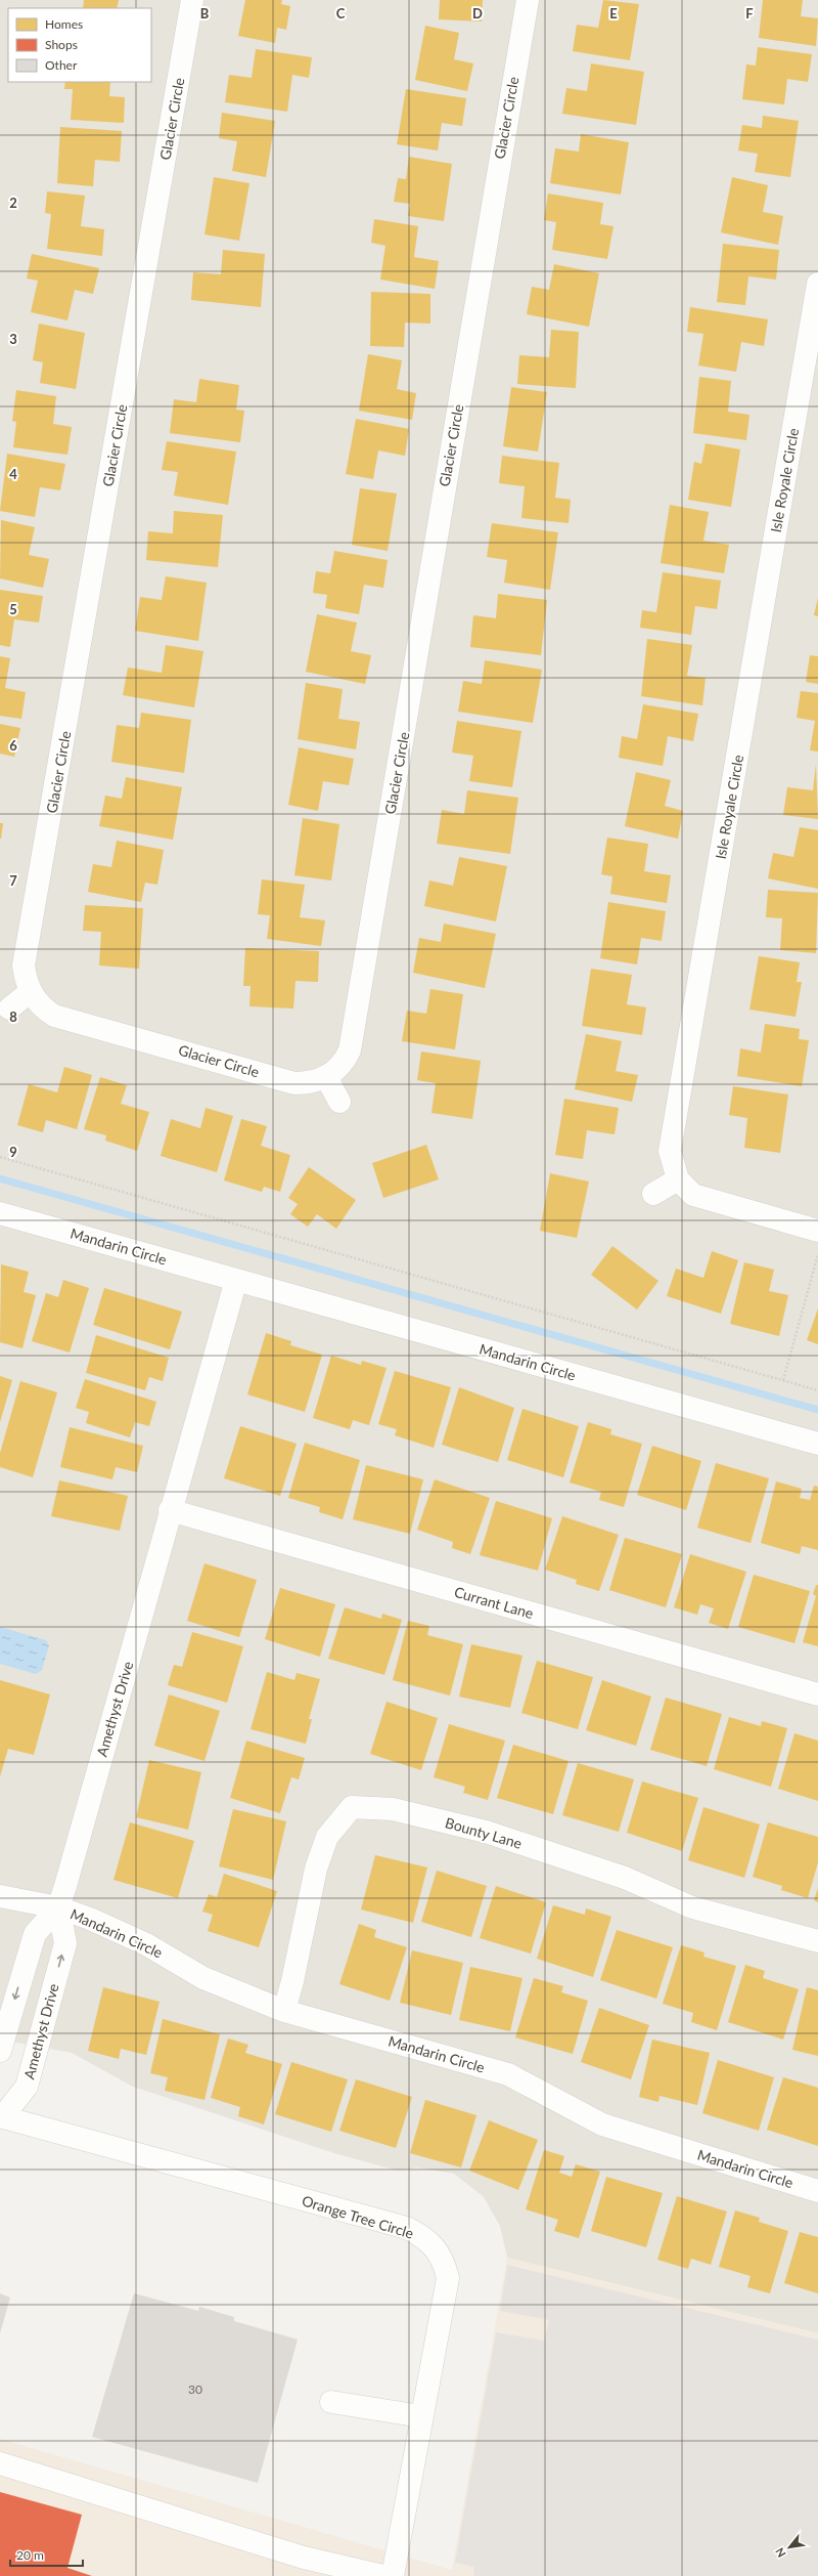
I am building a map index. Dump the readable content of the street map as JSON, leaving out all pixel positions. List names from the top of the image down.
{
  "streets": {
    "street": [
      "Glacier Circle",
      "Isle Royale Circle",
      "Mandarin Circle",
      "Currant Lane",
      "Amethyst Drive",
      "Bounty Lane",
      "Orange Tree Circle"
    ]
  },
  "crossings": [
    ["Mandarin Circle", "Amethyst Drive"],
    ["Mandarin Circle", "Bounty Lane"],
    ["Currant Lane", "Amethyst Drive"],
    ["Amethyst Drive", "Orange Tree Circle"]
  ],
  "house_numbers": ["30"],
  "legend": ["Homes", "Shops", "Other"],
  "scale_bar": "20 m",
  "north": "bottom left",
  "grid": {
    "columns": [
      "B",
      "C",
      "D",
      "E",
      "F"
    ],
    "rows": [
      "2",
      "3",
      "4",
      "5",
      "6",
      "7",
      "8",
      "9"
    ]
  }
}
